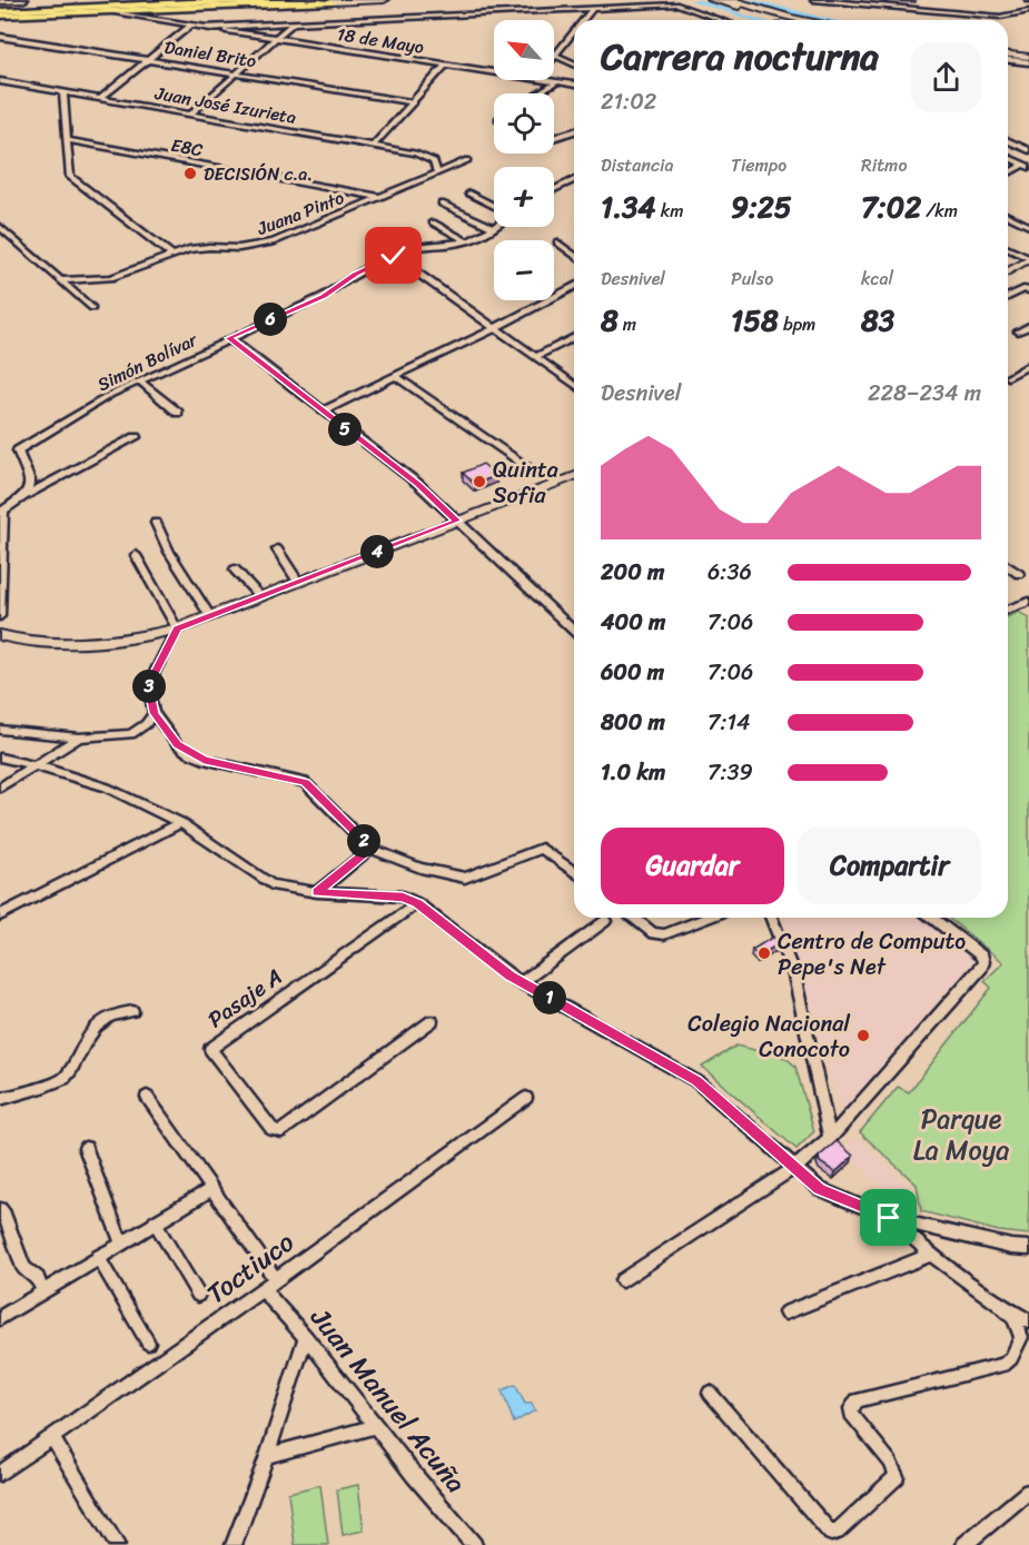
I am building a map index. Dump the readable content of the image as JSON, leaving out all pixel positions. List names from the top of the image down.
{
  "streets": {
    "street": [
      "18 de Mayo",
      "Daniel Brito",
      "Juan José Izurieta",
      "E8C",
      "Juana Pinto",
      "Simón Bolívar",
      "Pasaje A",
      "Toctiuco",
      "Juan Manuel Acuña"
    ]
  },
  "crossings": [
    ["Juan José Izurieta", "Juana Pinto"],
    ["E8C", "Juana Pinto"],
    ["Toctiuco", "Juan Manuel Acuña"]
  ],
  "parks": ["Parque La Moya"],
  "places": [
    "DECISIÓN c.a.",
    "Quinta Sofia",
    "Centro de Computo Pepe's Net",
    "Colegio Nacional Conocoto"
  ],
  "north": "top left",
  "page": {
    "map_buttons": ["+", "−"],
    "heading": ["Carrera nocturna", "21:02"],
    "stats": [
      ["Distancia", "1.34 km"],
      ["Tiempo", "9:25"],
      ["Ritmo", "7:02 /km"],
      ["Desnivel", "8 m"],
      ["Pulso", "158 bpm"],
      ["kcal", "83"]
    ],
    "pins": [
      "6",
      "5",
      "4",
      "3",
      "2",
      "1"
    ],
    "chart": ["Desnivel", "228–234 m"],
    "list": [
      {
        "name": "200 m",
        "note": "6:36"
      },
      {
        "name": "400 m",
        "note": "7:06"
      },
      {
        "name": "600 m",
        "note": "7:06"
      },
      {
        "name": "800 m",
        "note": "7:14"
      },
      {
        "name": "1.0 km",
        "note": "7:39"
      }
    ],
    "buttons": ["Guardar", "Compartir"]
  }
}
